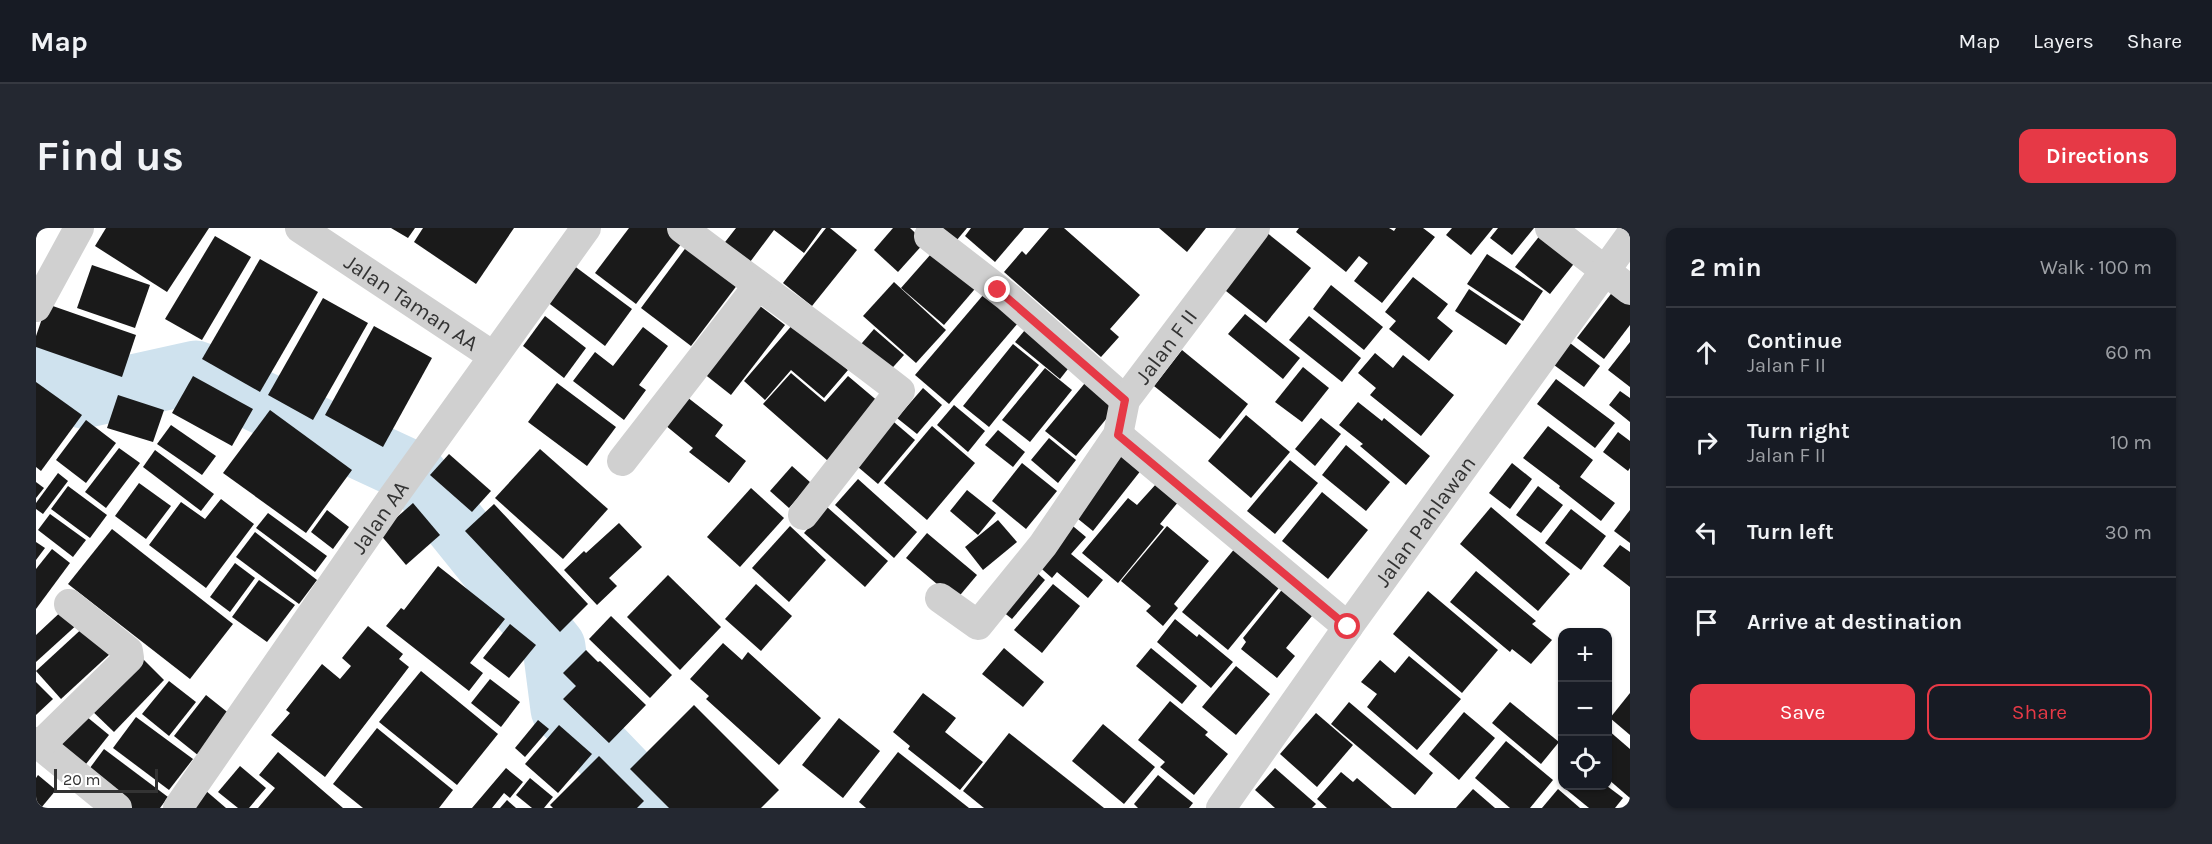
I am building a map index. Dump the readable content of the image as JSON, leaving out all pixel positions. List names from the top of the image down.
{
  "streets": {
    "street": [
      "Jalan Taman AA",
      "Jalan F II",
      "Jalan AA",
      "Jalan Pahlawan"
    ]
  },
  "crossings": [
    ["Jalan Taman AA", "Jalan AA"]
  ],
  "scale_bar": "20 m",
  "page": {
    "header": "Map",
    "nav": ["Map", "Layers", "Share"],
    "buttons": [
      "Directions",
      ["Save", "Share"]
    ],
    "title": "Find us",
    "heading": ["2 min", "Walk · 100 m"],
    "list": [
      ["Continue", "Jalan F II", "60 m"],
      ["Turn right", "Jalan F II", "10 m"],
      ["Turn left", "30 m"],
      "Arrive at destination"
    ],
    "map_buttons": ["+", "−"],
    "scale": "20 m"
  }
}
